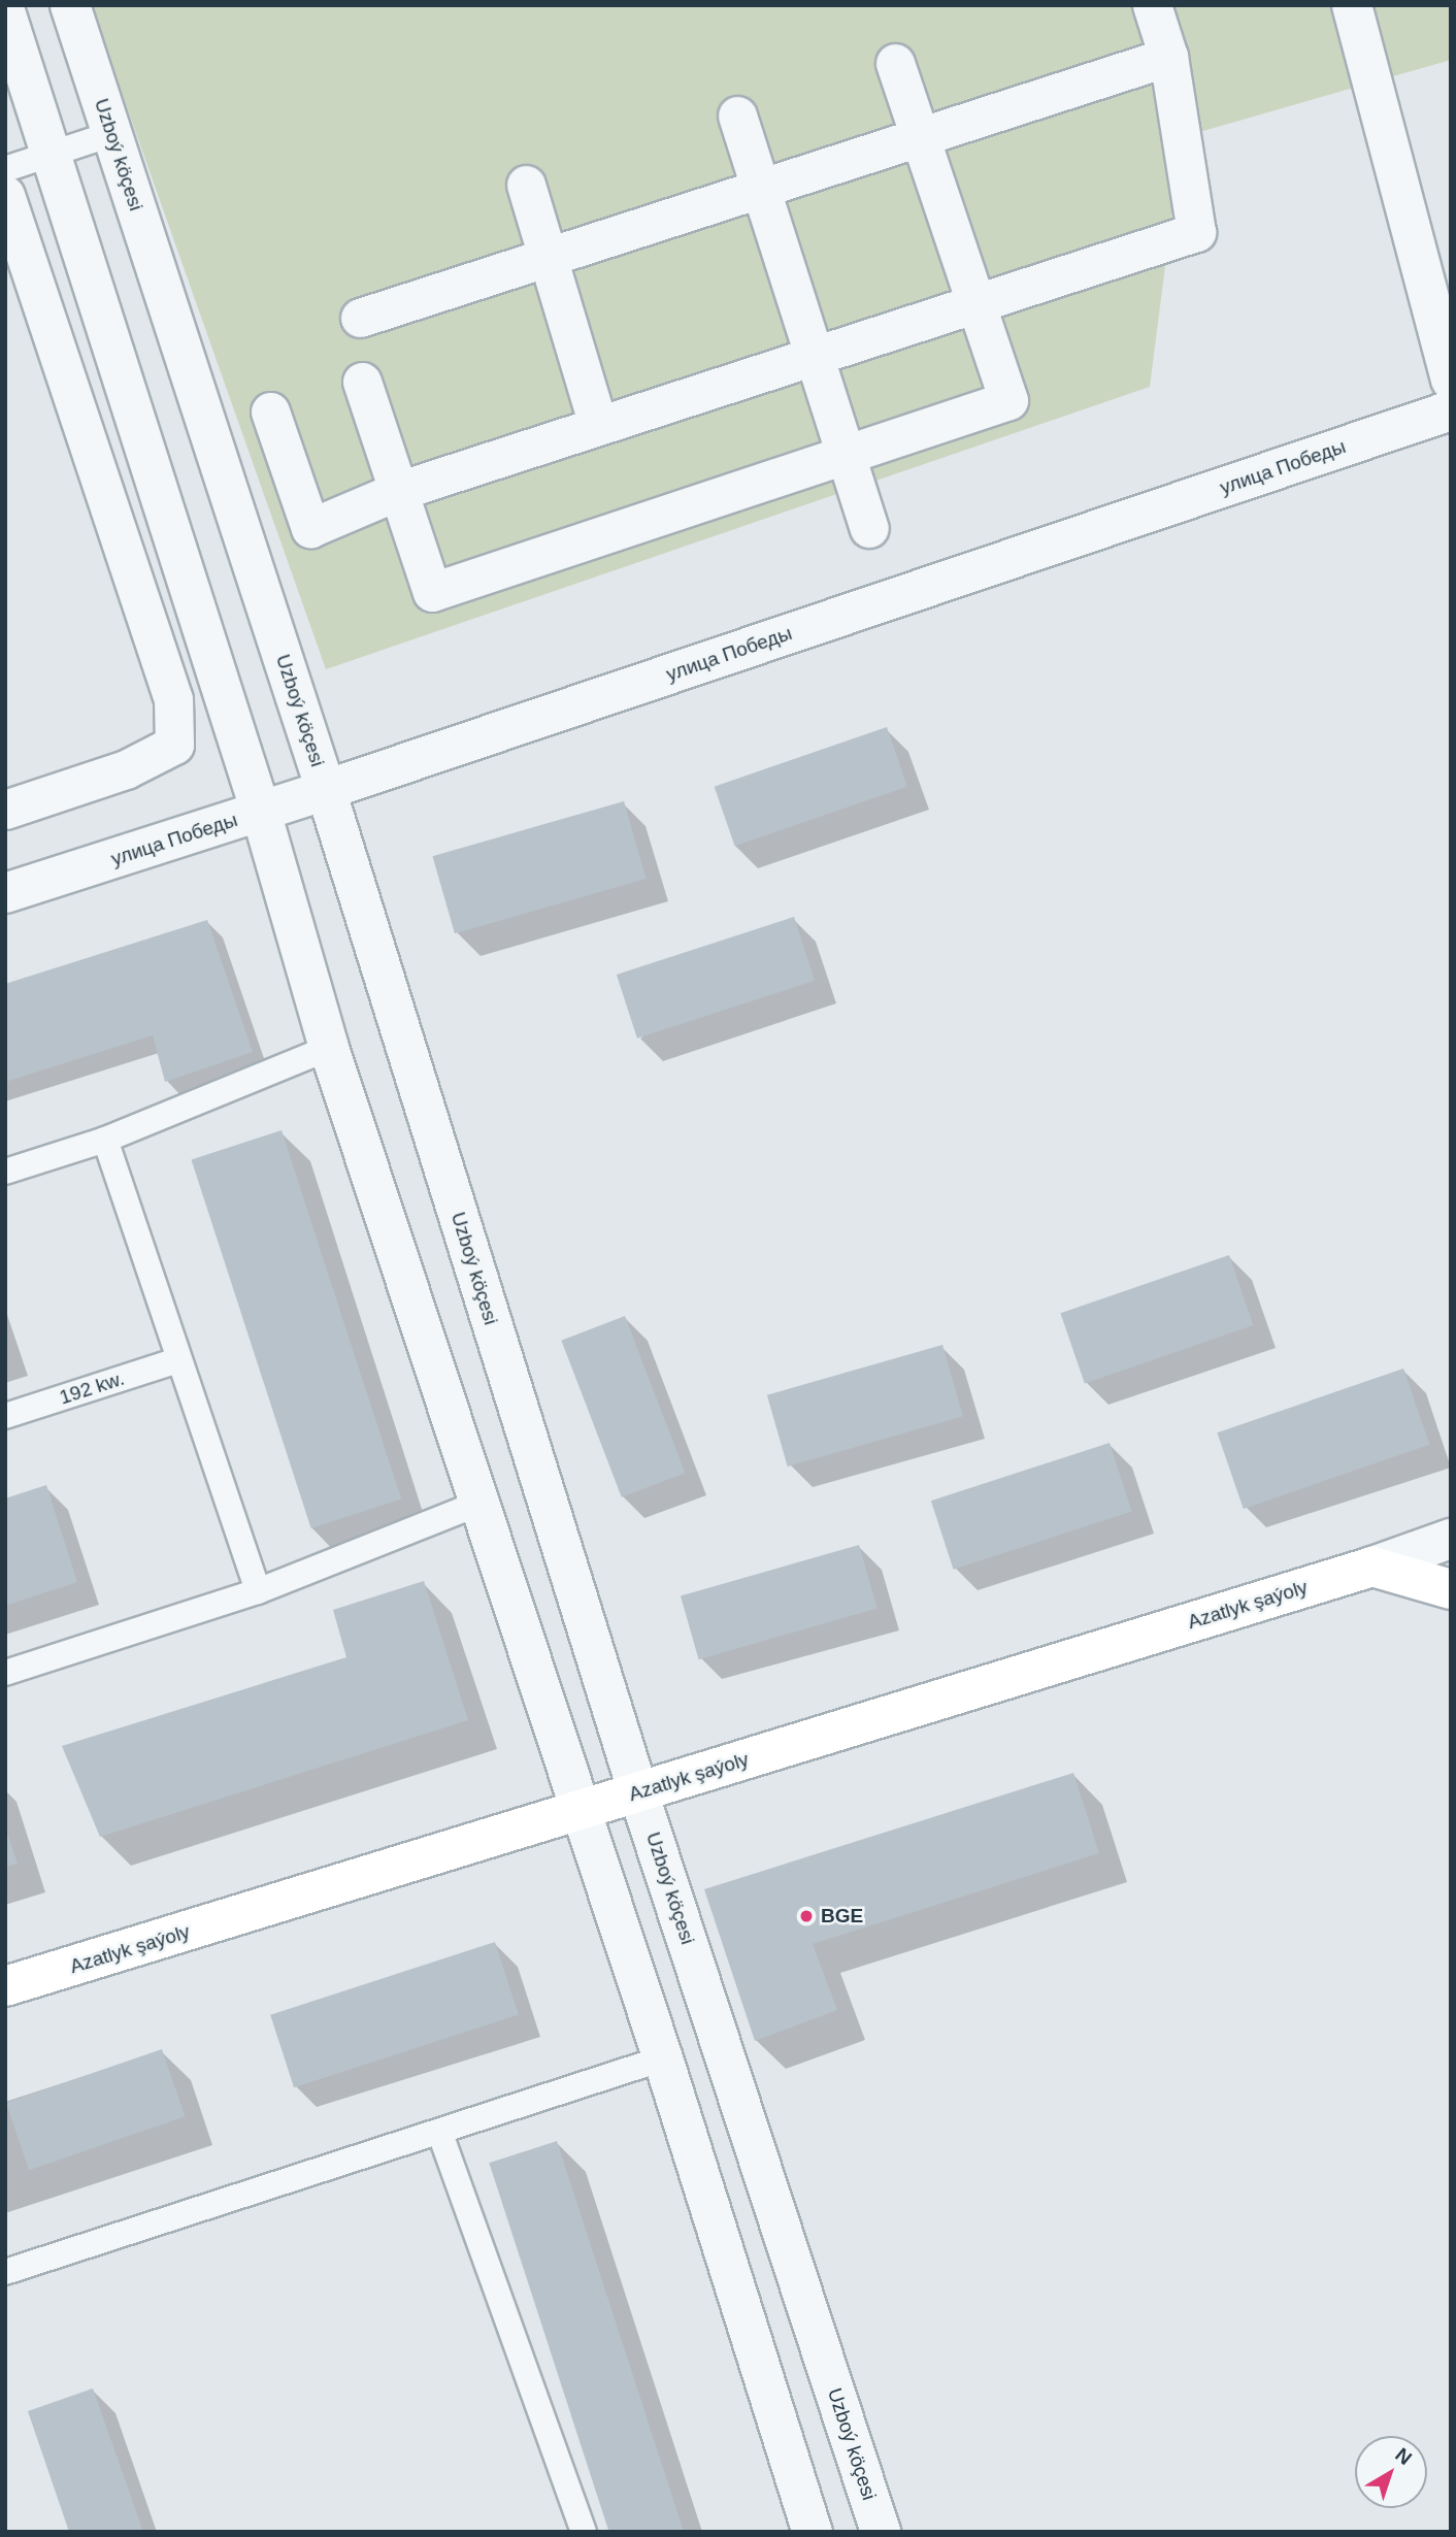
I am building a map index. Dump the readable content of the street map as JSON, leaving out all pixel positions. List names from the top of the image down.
{
  "streets": {
    "main road": ["Azatlyk şaýoly"],
    "street": ["Uzboý köçesi", "улица Победы"],
    "lane": ["192 kw."]
  },
  "crossings": [
    ["Uzboý köçesi", "улица Победы"],
    ["Uzboý köçesi", "Azatlyk şaýoly"]
  ],
  "places": ["BGE"],
  "north": "top right"
}
